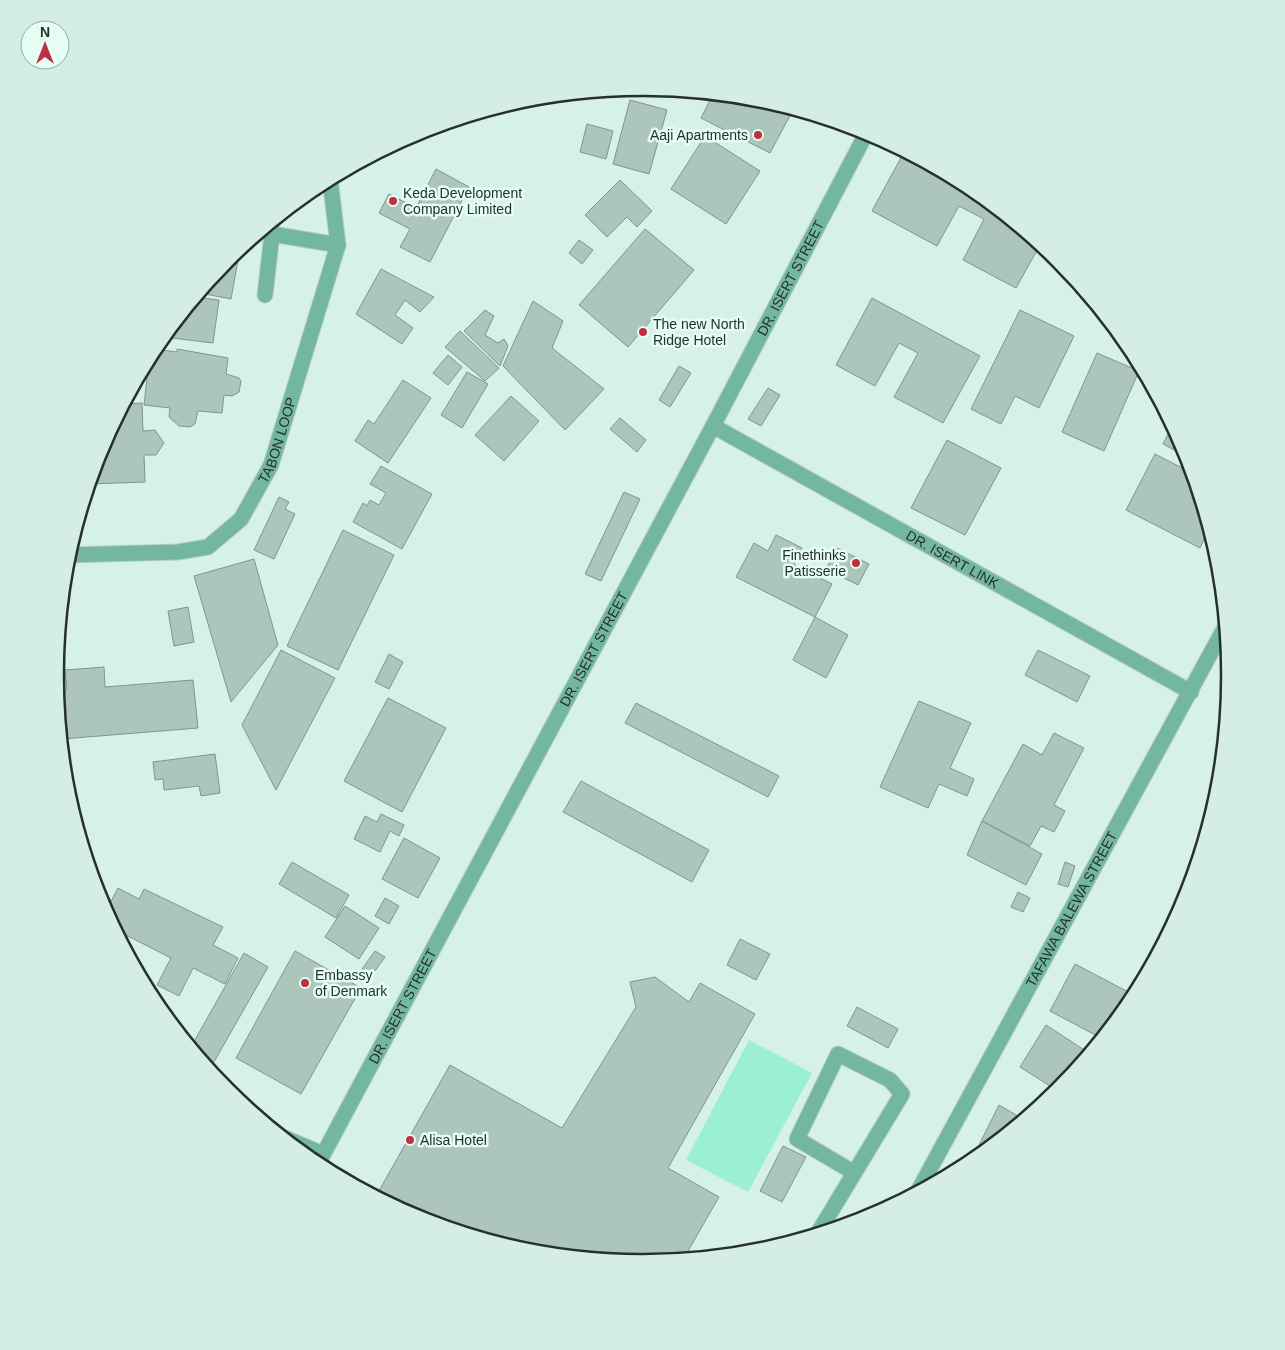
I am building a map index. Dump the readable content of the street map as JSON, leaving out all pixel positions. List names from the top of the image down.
{
  "streets": {
    "street": [
      "DR. ISERT STREET",
      "TABON LOOP",
      "DR. ISERT LINK",
      "TAFAWA BALEWA STREET"
    ]
  },
  "crossings": [
    ["DR. ISERT STREET", "DR. ISERT LINK"],
    ["DR. ISERT LINK", "TAFAWA BALEWA STREET"]
  ],
  "places": [
    "Aaji Apartments",
    "Keda Development Company Limited",
    "The new North Ridge Hotel",
    "Finethinks Patisserie",
    "Embassy of Denmark",
    "Alisa Hotel"
  ],
  "north": "top"
}
